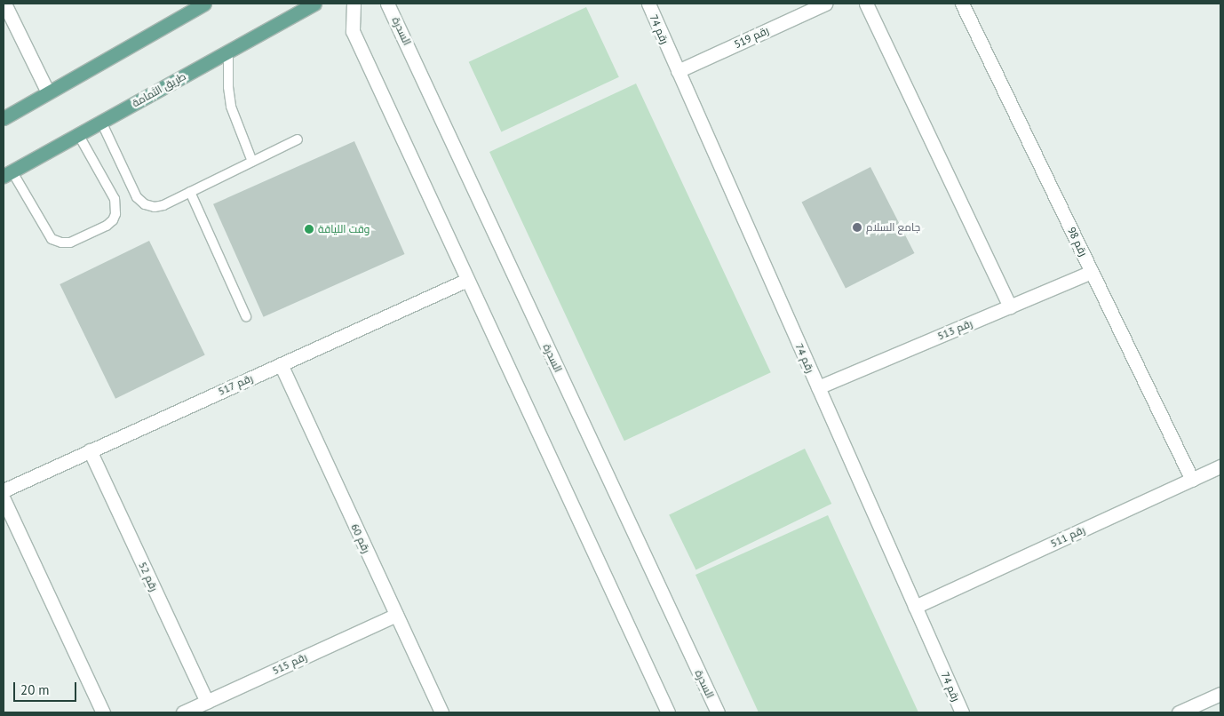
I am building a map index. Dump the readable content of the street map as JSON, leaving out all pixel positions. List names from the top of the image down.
{
  "streets": {
    "main road": ["طريق الثمامة"],
    "street": [
      "رقم 74",
      "السدرة",
      "رقم 519",
      "رقم 98",
      "رقم 513",
      "رقم 517",
      "رقم 511",
      "رقم 60",
      "رقم 52",
      "رقم 515"
    ]
  },
  "crossings": [
    ["رقم 74", "رقم 519"],
    ["رقم 74", "رقم 513"],
    ["رقم 74", "رقم 511"],
    ["رقم 98", "رقم 513"],
    ["رقم 98", "رقم 511"],
    ["رقم 517", "رقم 60"],
    ["رقم 517", "رقم 52"],
    ["رقم 60", "رقم 515"],
    ["رقم 52", "رقم 515"]
  ],
  "places": ["جامع السلام", "وقت اللياقة"],
  "scale_bar": "20 m"
}
